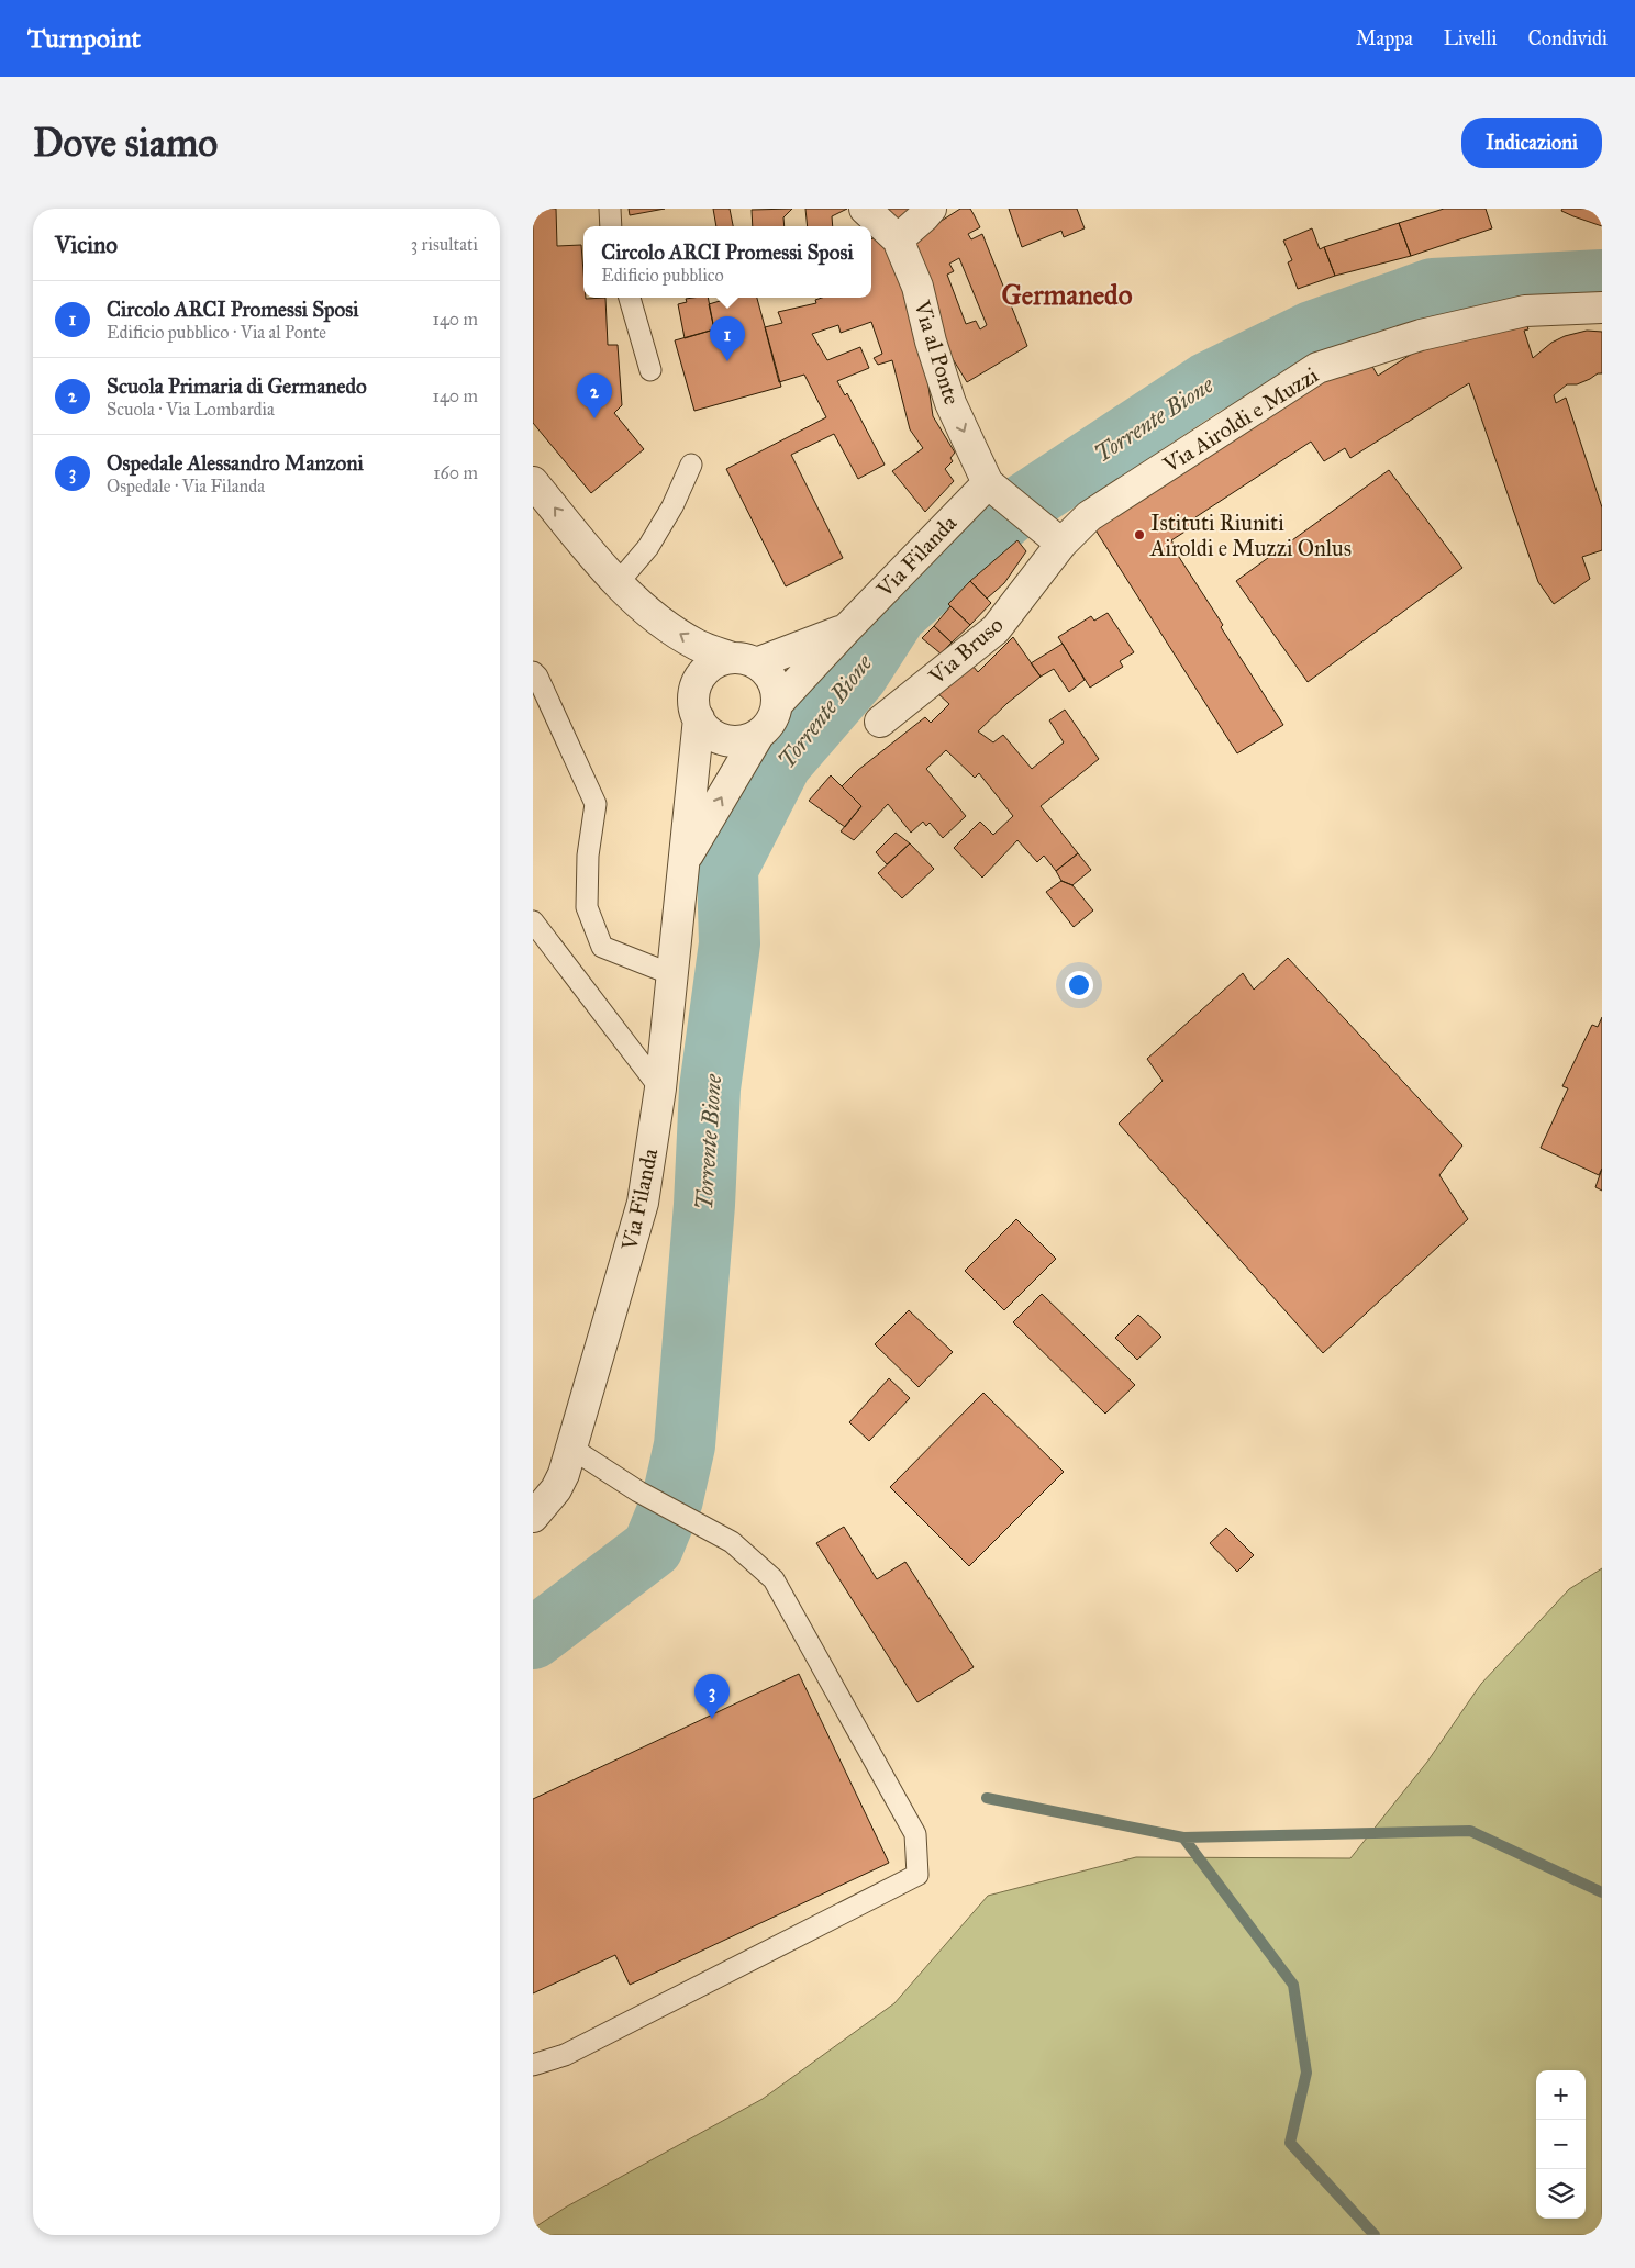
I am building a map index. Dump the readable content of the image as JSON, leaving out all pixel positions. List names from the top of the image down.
{
  "streets": {
    "street": [
      "Via al Ponte",
      "Via Airoldi e Muzzi",
      "Via Filanda",
      "Via Bruso"
    ]
  },
  "crossings": [
    ["Via al Ponte", "Via Filanda"],
    ["Via Airoldi e Muzzi", "Via Bruso"]
  ],
  "one_way": ["Via al Ponte"],
  "districts": ["Germanedo"],
  "water": ["Torrente Bione"],
  "places": ["Istituti Riuniti Airoldi e Muzzi Onlus"],
  "page": {
    "header": "Turnpoint",
    "nav": ["Mappa", "Livelli", "Condividi"],
    "buttons": "Indicazioni",
    "title": "Dove siamo",
    "heading": ["Vicino", "3 risultati"],
    "popup": ["Circolo ARCI Promessi Sposi", "Edificio pubblico"],
    "list": [
      {
        "mark": "1",
        "name": "Circolo ARCI Promessi Sposi",
        "note": "Edificio pubblico · Via al Ponte",
        "value": "140 m"
      },
      {
        "mark": "2",
        "name": "Scuola Primaria di Germanedo",
        "note": "Scuola · Via Lombardia",
        "value": "140 m"
      },
      {
        "mark": "3",
        "name": "Ospedale Alessandro Manzoni",
        "note": "Ospedale · Via Filanda",
        "value": "160 m"
      }
    ],
    "pins": ["1", "2", "3"],
    "map_buttons": ["+", "−"]
  }
}
